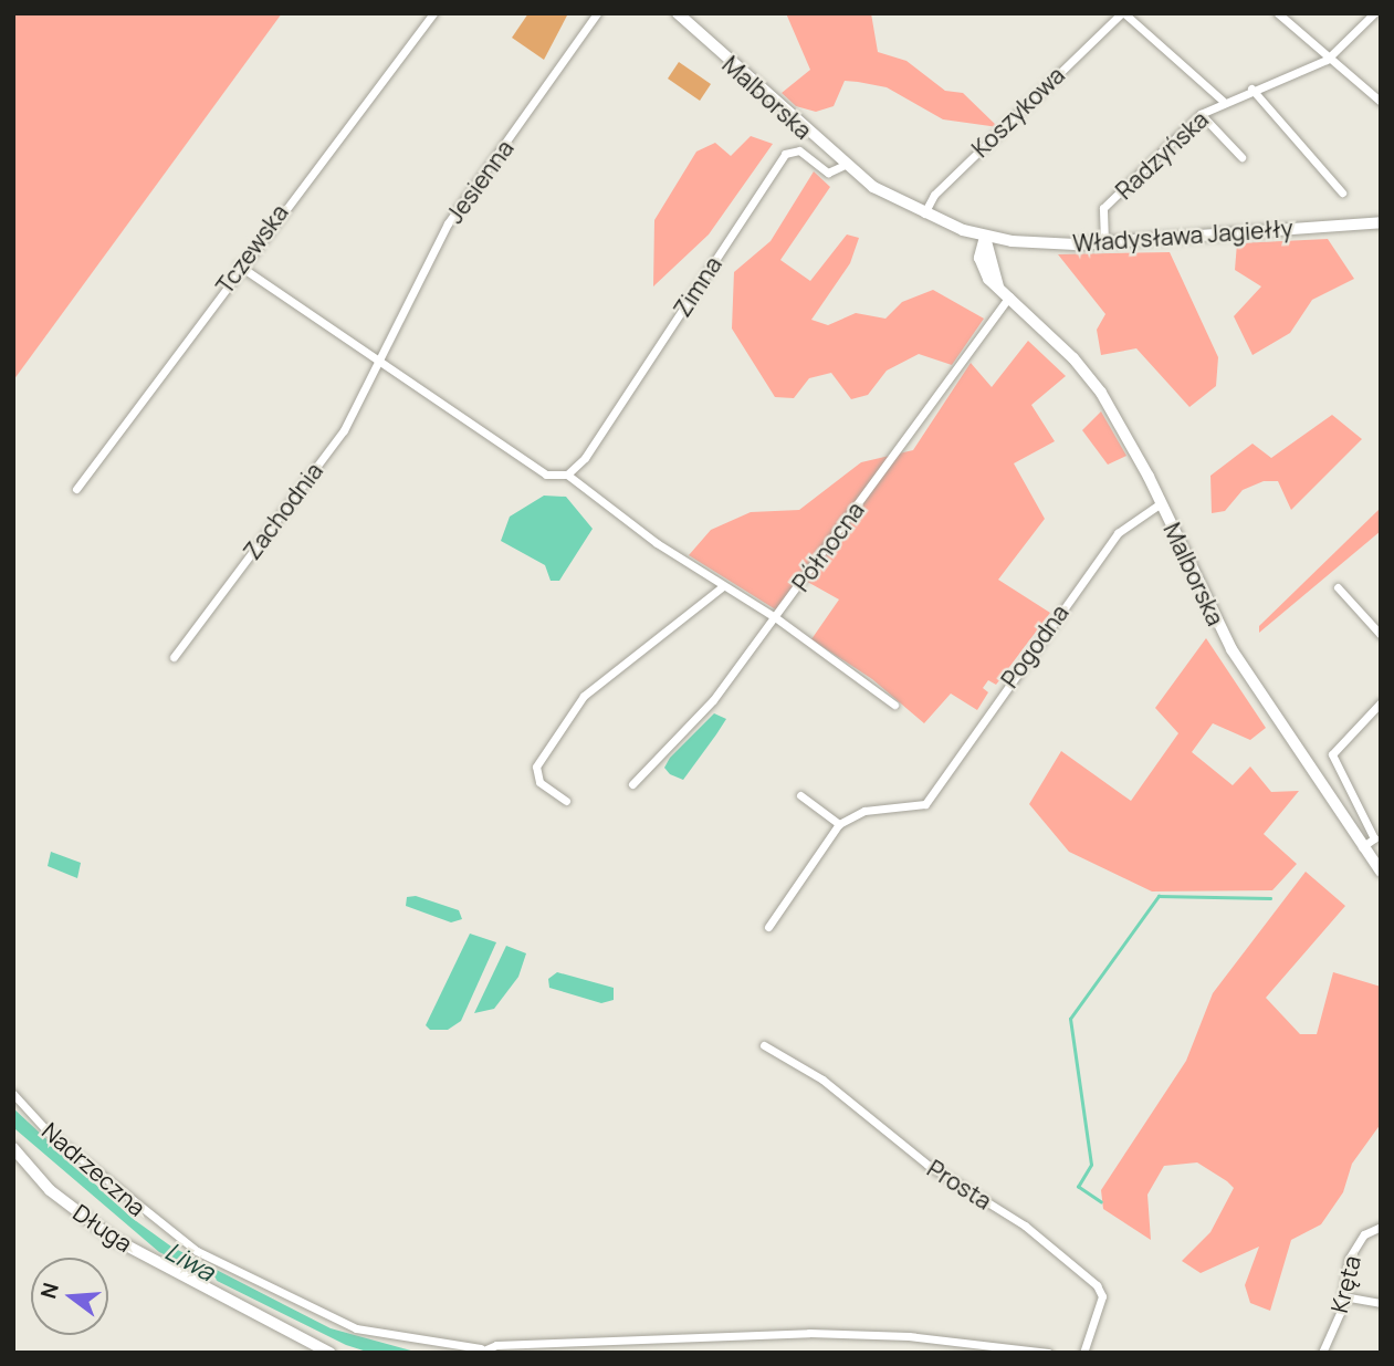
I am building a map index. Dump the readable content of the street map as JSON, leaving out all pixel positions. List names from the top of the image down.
{
  "streets": {
    "main road": ["Malborska", "Władysława Jagiełły"],
    "street": [
      "Koszykowa",
      "Radzyńska",
      "Jesienna",
      "Tczewska",
      "Zimna",
      "Zachodnia",
      "Północna",
      "Pogodna",
      "Nadrzeczna",
      "Prosta",
      "Długa",
      "Kręta"
    ]
  },
  "crossings": [
    ["Malborska", "Koszykowa"],
    ["Malborska", "Władysława Jagiełły"],
    ["Malborska", "Zimna"],
    ["Malborska", "Północna"],
    ["Malborska", "Pogodna"],
    ["Radzyńska", "Władysława Jagiełły"],
    ["Jesienna", "Zachodnia"]
  ],
  "water": ["Liwa"],
  "north": "left"
}
